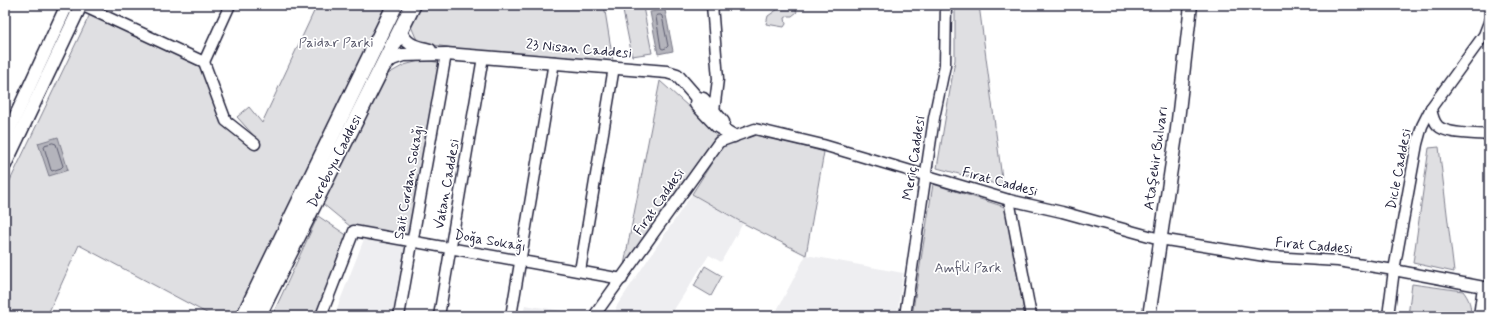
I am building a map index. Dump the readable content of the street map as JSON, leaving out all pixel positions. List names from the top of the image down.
{
  "streets": {
    "main road": ["Dereboyu Caddesi"],
    "street": [
      "23 Nisan Caddesi",
      "Meriç Caddesi",
      "Ataşehir Bulvarı",
      "Dicle Caddesi",
      "Sait Cordan Sokağı",
      "Fırat Caddesi",
      "Vatan Caddesi",
      "Doğa Sokağı"
    ]
  },
  "crossings": [
    ["23 Nisan Caddesi", "Sait Cordan Sokağı"],
    ["23 Nisan Caddesi", "Vatan Caddesi"],
    ["Meriç Caddesi", "Fırat Caddesi"],
    ["Ataşehir Bulvarı", "Fırat Caddesi"],
    ["Dicle Caddesi", "Fırat Caddesi"],
    ["Sait Cordan Sokağı", "Doğa Sokağı"],
    ["Fırat Caddesi", "Doğa Sokağı"],
    ["Vatan Caddesi", "Doğa Sokağı"]
  ],
  "parks": ["Paidar Parki", "Amfili Park"]
}
